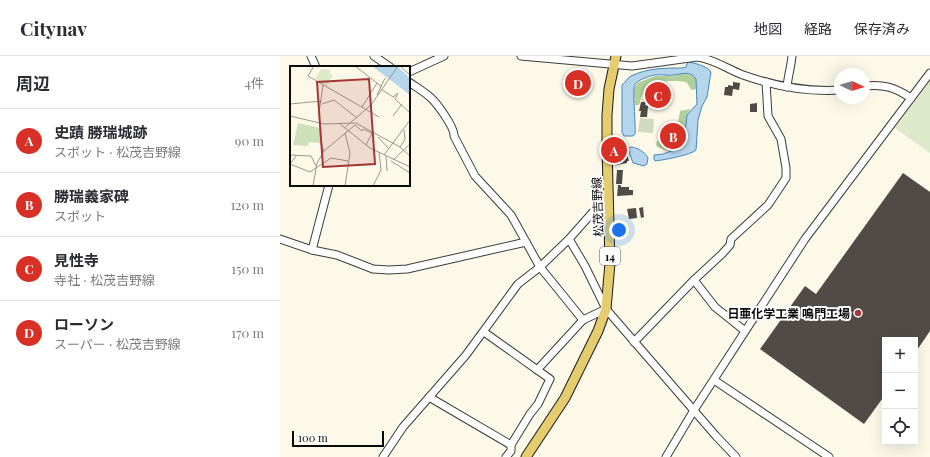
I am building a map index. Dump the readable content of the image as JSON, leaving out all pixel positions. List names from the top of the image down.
{
  "streets": {
    "main road": ["松茂吉野線", "14"]
  },
  "places": ["日亜化学工業 鳴門工場"],
  "scale_bar": "100 m",
  "north": "right",
  "page": {
    "header": "Citynav",
    "nav": ["地図", "経路", "保存済み"],
    "heading": ["周辺", "4件"],
    "pins": [
      "D",
      "C",
      "B",
      "A"
    ],
    "list": [
      {
        "mark": "A",
        "name": "史蹟 勝瑞城跡",
        "note": "スポット · 松茂吉野線",
        "value": "90 m"
      },
      {
        "mark": "B",
        "name": "勝瑞義家碑",
        "note": "スポット",
        "value": "120 m"
      },
      {
        "mark": "C",
        "name": "見性寺",
        "note": "寺社 · 松茂吉野線",
        "value": "150 m"
      },
      {
        "mark": "D",
        "name": "ローソン",
        "note": "スーパー · 松茂吉野線",
        "value": "170 m"
      }
    ],
    "map_buttons": ["+", "−"],
    "scale": "100 m"
  }
}
